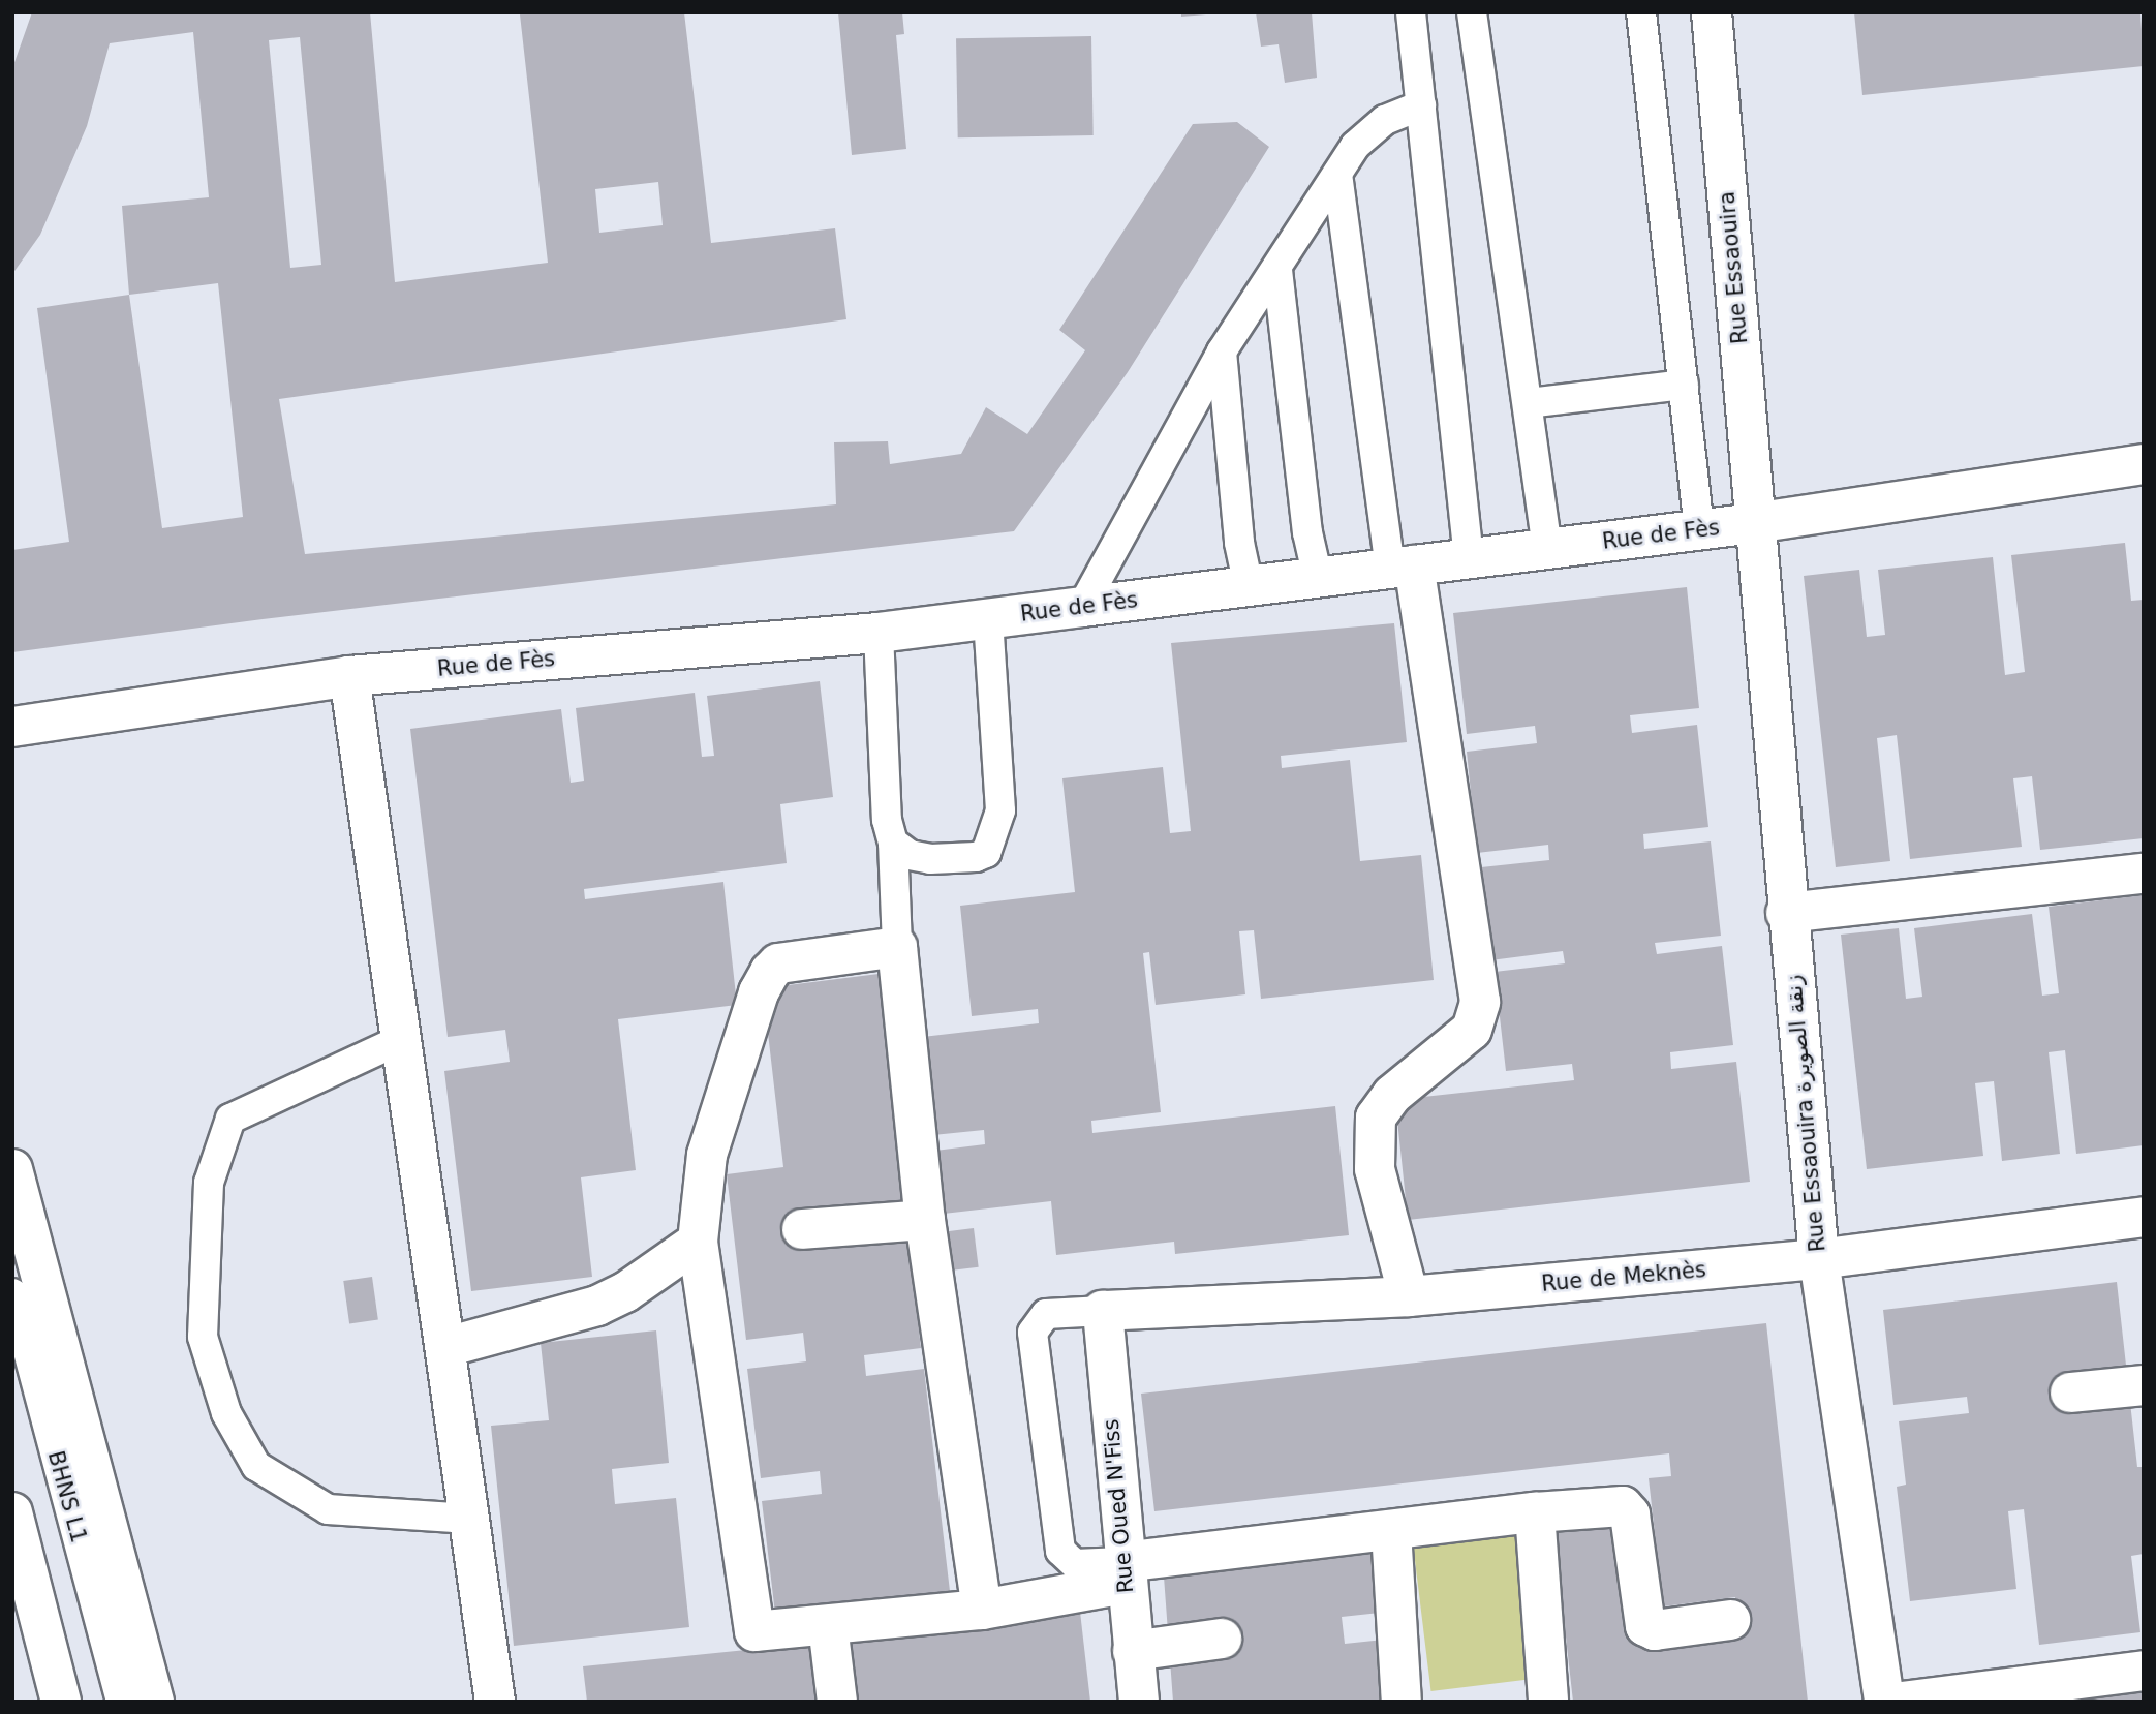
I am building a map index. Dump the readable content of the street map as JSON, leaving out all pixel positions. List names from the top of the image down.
{
  "streets": {
    "street": [
      "Rue Essaouira",
      "Rue de Fès",
      "Rue Essaouira زنقة الصويرة",
      "Rue de Meknès",
      "Rue Oued N'Fiss"
    ],
    "lane": ["BHNS L1"]
  },
  "crossings": [
    ["Rue Essaouira", "Rue de Fès"],
    ["Rue Essaouira", "Rue Essaouira زنقة الصويرة"],
    ["Rue de Fès", "Rue Essaouira زنقة الصويرة"],
    ["Rue Essaouira زنقة الصويرة", "Rue de Meknès"],
    ["Rue de Meknès", "Rue Oued N'Fiss"]
  ]
}
